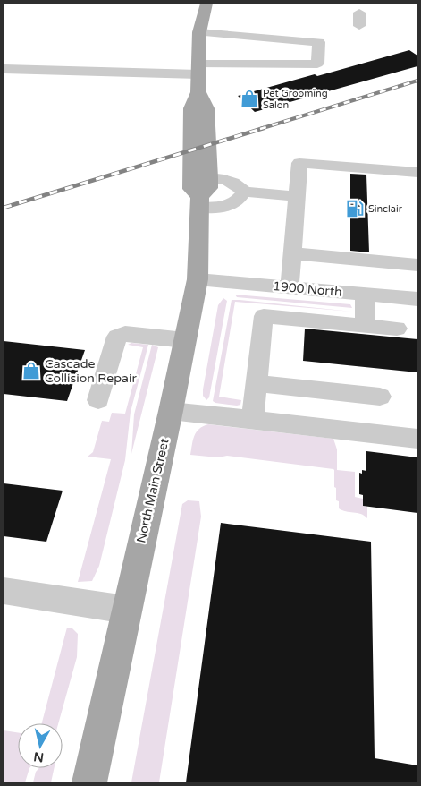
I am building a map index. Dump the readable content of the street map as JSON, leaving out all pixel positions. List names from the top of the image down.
{
  "streets": {
    "main road": ["North Main Street"],
    "lane": ["1900 North"]
  },
  "crossings": [
    ["1900 North", "North Main Street"]
  ],
  "places": {
    "shop": ["Pet Grooming Salon", "Cascade Collision Repair"],
    "fuel station": ["Sinclair"]
  },
  "north": "bottom"
}
